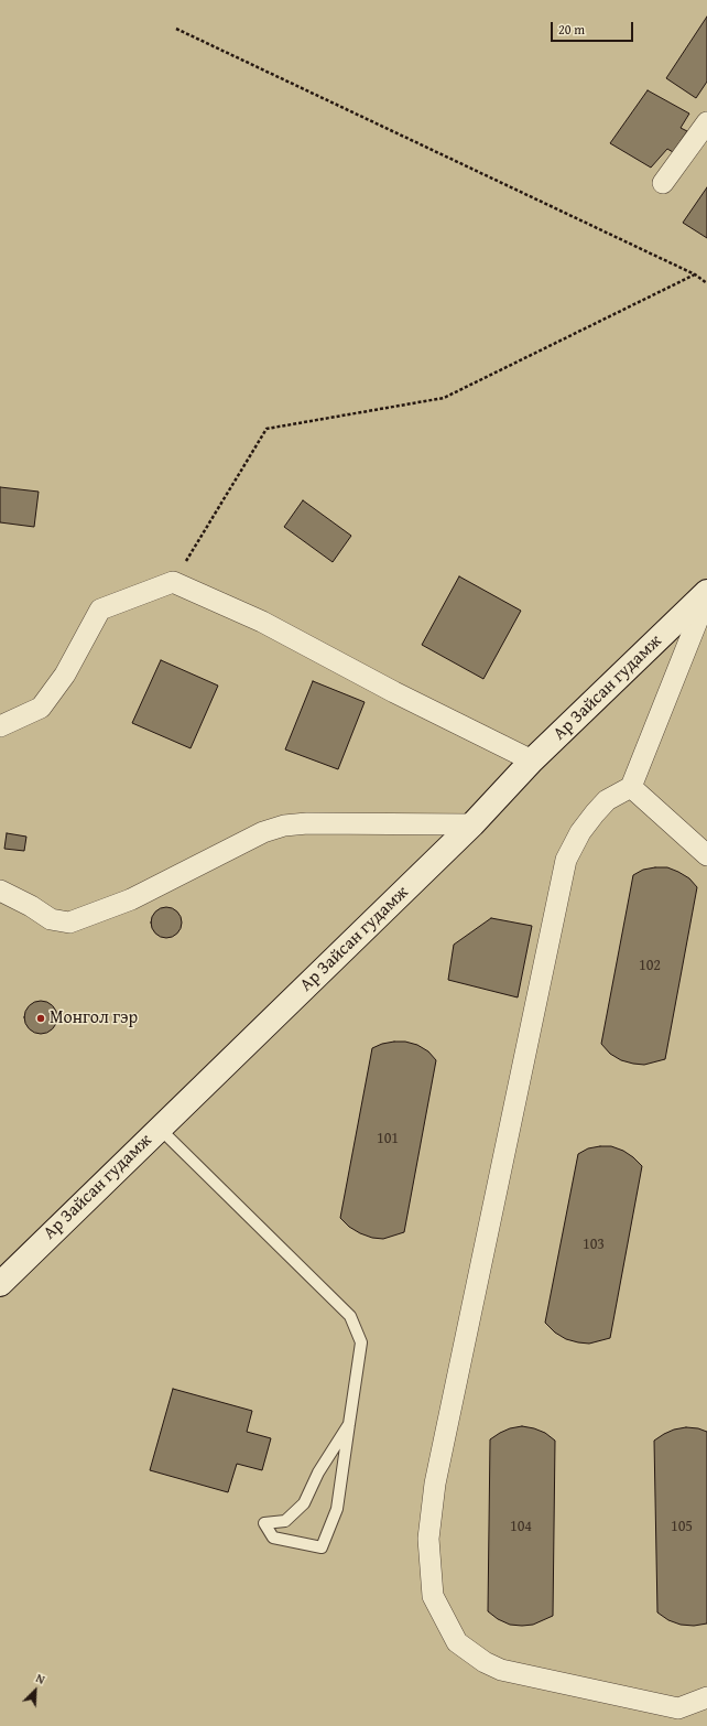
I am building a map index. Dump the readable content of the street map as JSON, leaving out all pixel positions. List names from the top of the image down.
{
  "streets": {
    "street": ["Ар Зайсан гудамж"]
  },
  "places": ["Монгол гэр"],
  "house_numbers": [
    "102",
    "101",
    "103",
    "104",
    "105"
  ],
  "scale_bar": "20 m",
  "north": "top right"
}
